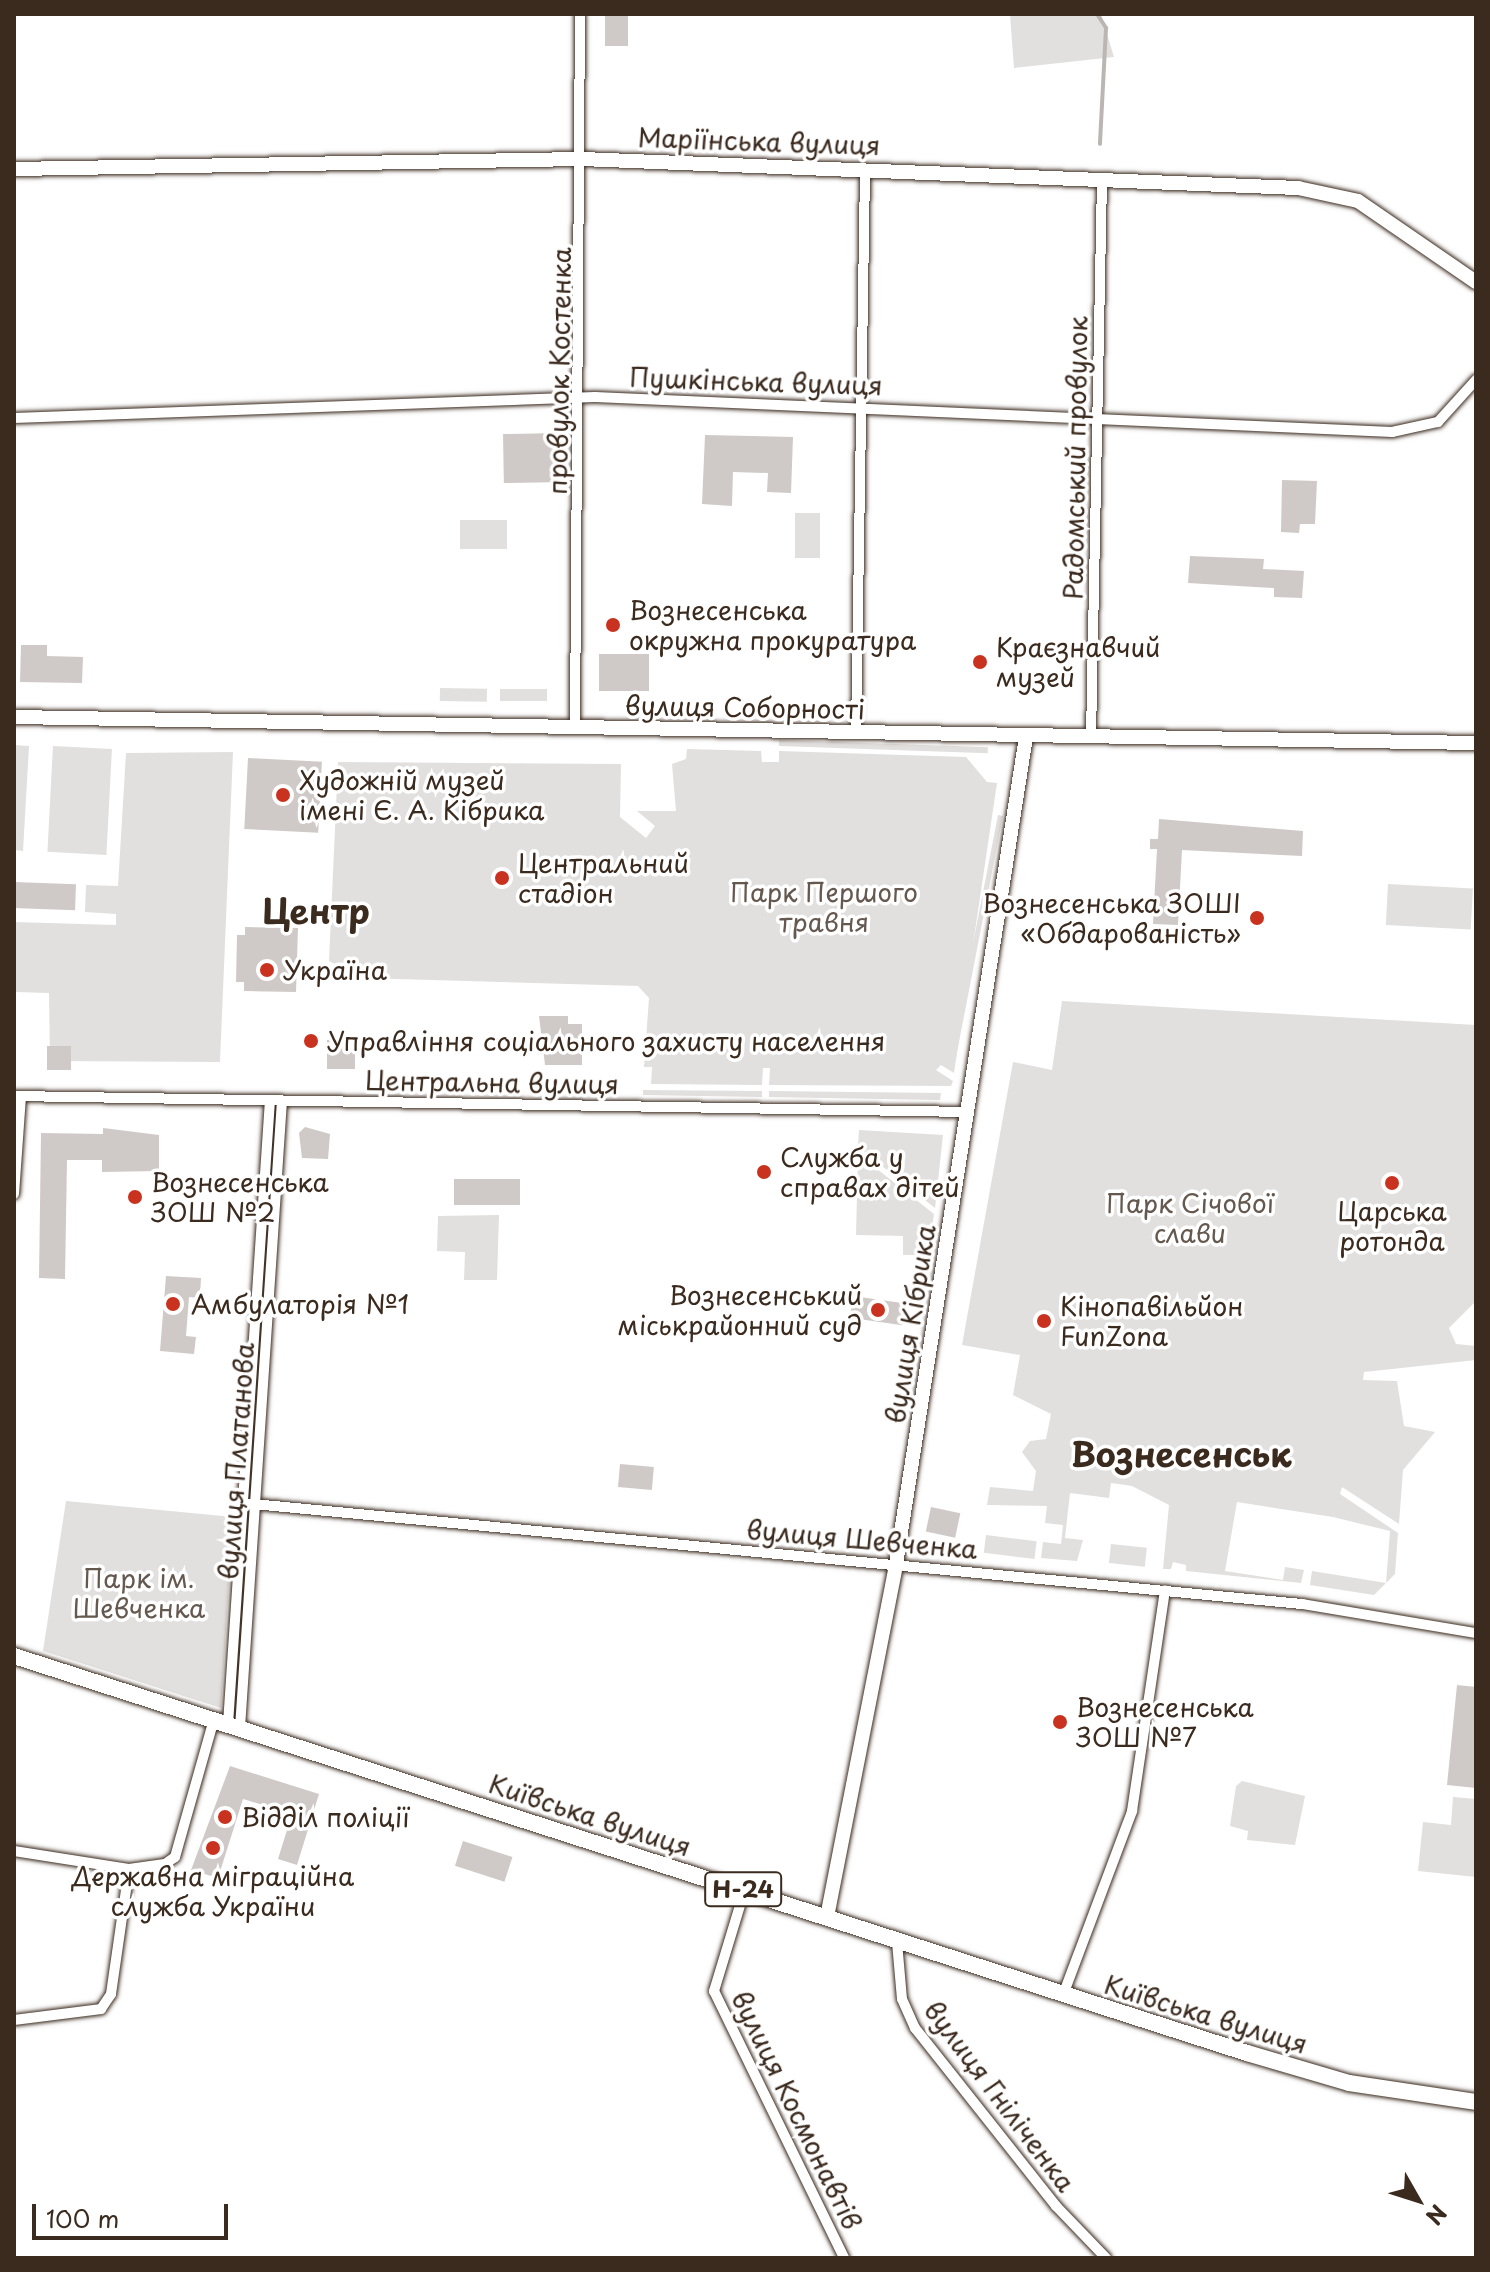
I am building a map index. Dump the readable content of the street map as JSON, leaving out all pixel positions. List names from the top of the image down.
{
  "streets": {
    "main road": [
      "Маріїнська вулиця",
      "вулиця Соборності",
      "вулиця Кібрика",
      "Київська вулиця",
      "Н-24"
    ],
    "street": [
      "провулок Костенка",
      "Пушкінська вулиця",
      "Радомський провулок",
      "Центральна вулиця",
      "вулиця Платанова",
      "вулиця Шевченка",
      "вулиця Гніліченка",
      "вулиця Космонавтів"
    ]
  },
  "crossings": [
    ["Маріїнська вулиця", "провулок Костенка"],
    ["Маріїнська вулиця", "Радомський провулок"],
    ["провулок Костенка", "Пушкінська вулиця"],
    ["провулок Костенка", "вулиця Соборності"],
    ["Пушкінська вулиця", "Радомський провулок"],
    ["Радомський провулок", "вулиця Соборності"],
    ["вулиця Соборності", "вулиця Кібрика"],
    ["Центральна вулиця", "вулиця Кібрика"],
    ["Центральна вулиця", "вулиця Платанова"],
    ["вулиця Кібрика", "вулиця Шевченка"],
    ["вулиця Кібрика", "Київська вулиця"],
    ["вулиця Платанова", "вулиця Шевченка"],
    ["вулиця Платанова", "Київська вулиця"],
    ["Київська вулиця", "вулиця Гніліченка"],
    ["Київська вулиця", "вулиця Космонавтів"]
  ],
  "districts": ["Центр", "Вознесенськ"],
  "parks": ["Парк Першого травня", "Парк Січової слави", "Парк ім. Шевченка"],
  "places": [
    "Вознесенська окружна прокуратура",
    "Краєзнавчий музей",
    "Художній музей імені Є. А. Кібрика",
    "Центральний стадіон",
    "Вознесенська ЗОШІ «Обдарованість»",
    "Україна",
    "Управління соціального захисту населення",
    "Служба у справах дітей",
    "Царська ротонда",
    "Вознесенська ЗОШ №2",
    "Амбулаторія №1",
    "Вознесенський міськрайонний суд",
    "Кінопавільйон FunZona",
    "Вознесенська ЗОШ №7",
    "Відділ поліції",
    "Державна міграційна служба України"
  ],
  "scale_bar": "100 m",
  "north": "bottom right"
}
